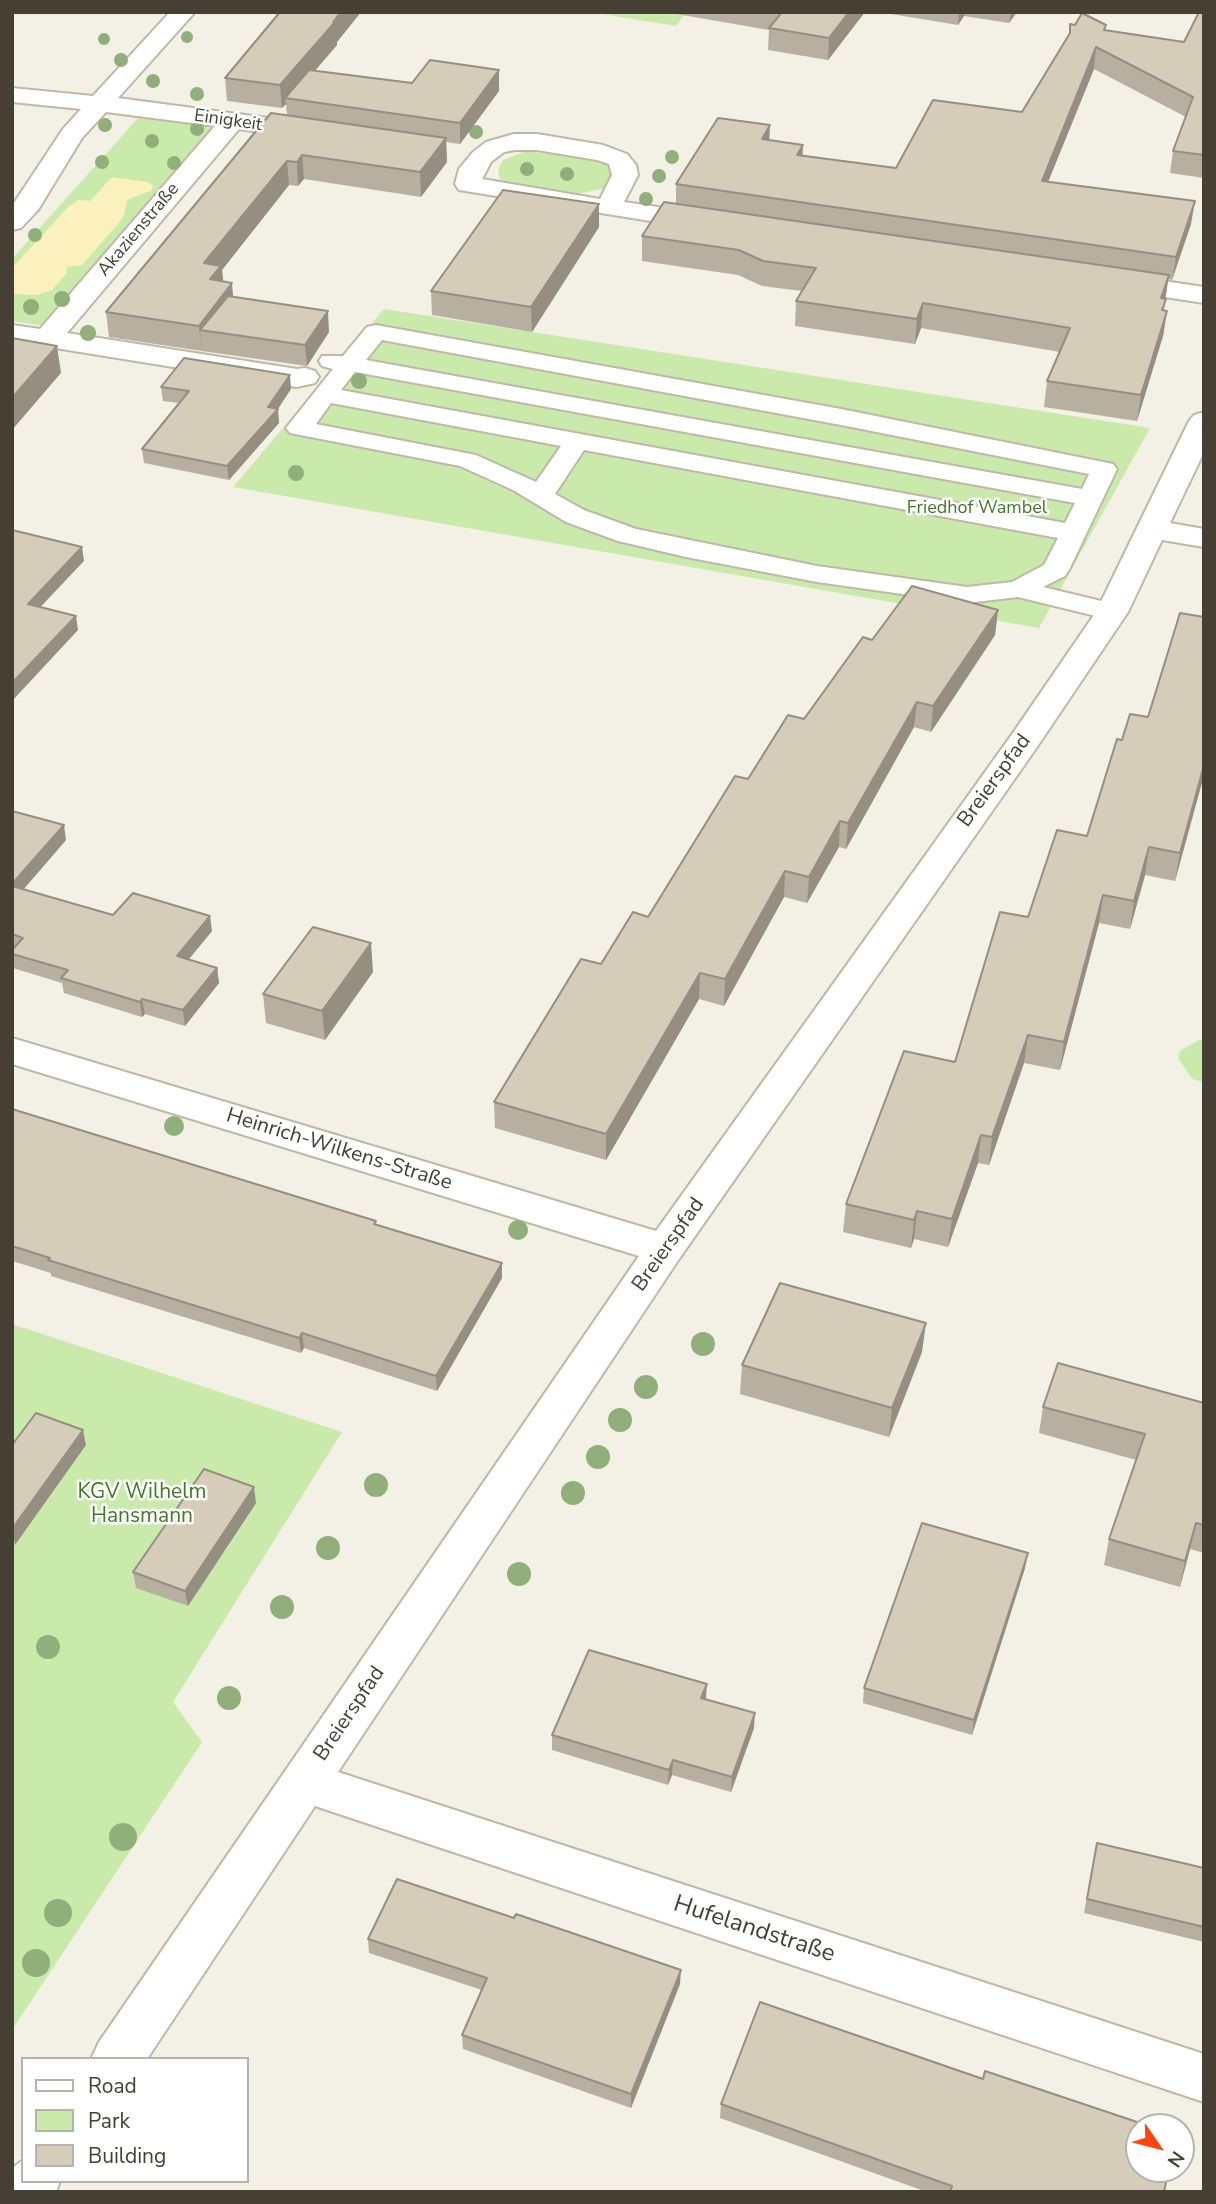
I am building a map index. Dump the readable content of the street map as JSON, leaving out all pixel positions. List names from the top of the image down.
{
  "streets": {
    "street": [
      "Einigkeit",
      "Akazienstraße",
      "Breierspfad",
      "Heinrich-Wilkens-Straße",
      "Hufelandstraße"
    ]
  },
  "crossings": [
    ["Einigkeit", "Akazienstraße"],
    ["Breierspfad", "Heinrich-Wilkens-Straße"],
    ["Breierspfad", "Hufelandstraße"]
  ],
  "parks": ["Friedhof Wambel", "KGV Wilhelm Hansmann"],
  "legend": ["Road", "Park", "Building"],
  "north": "bottom right"
}
